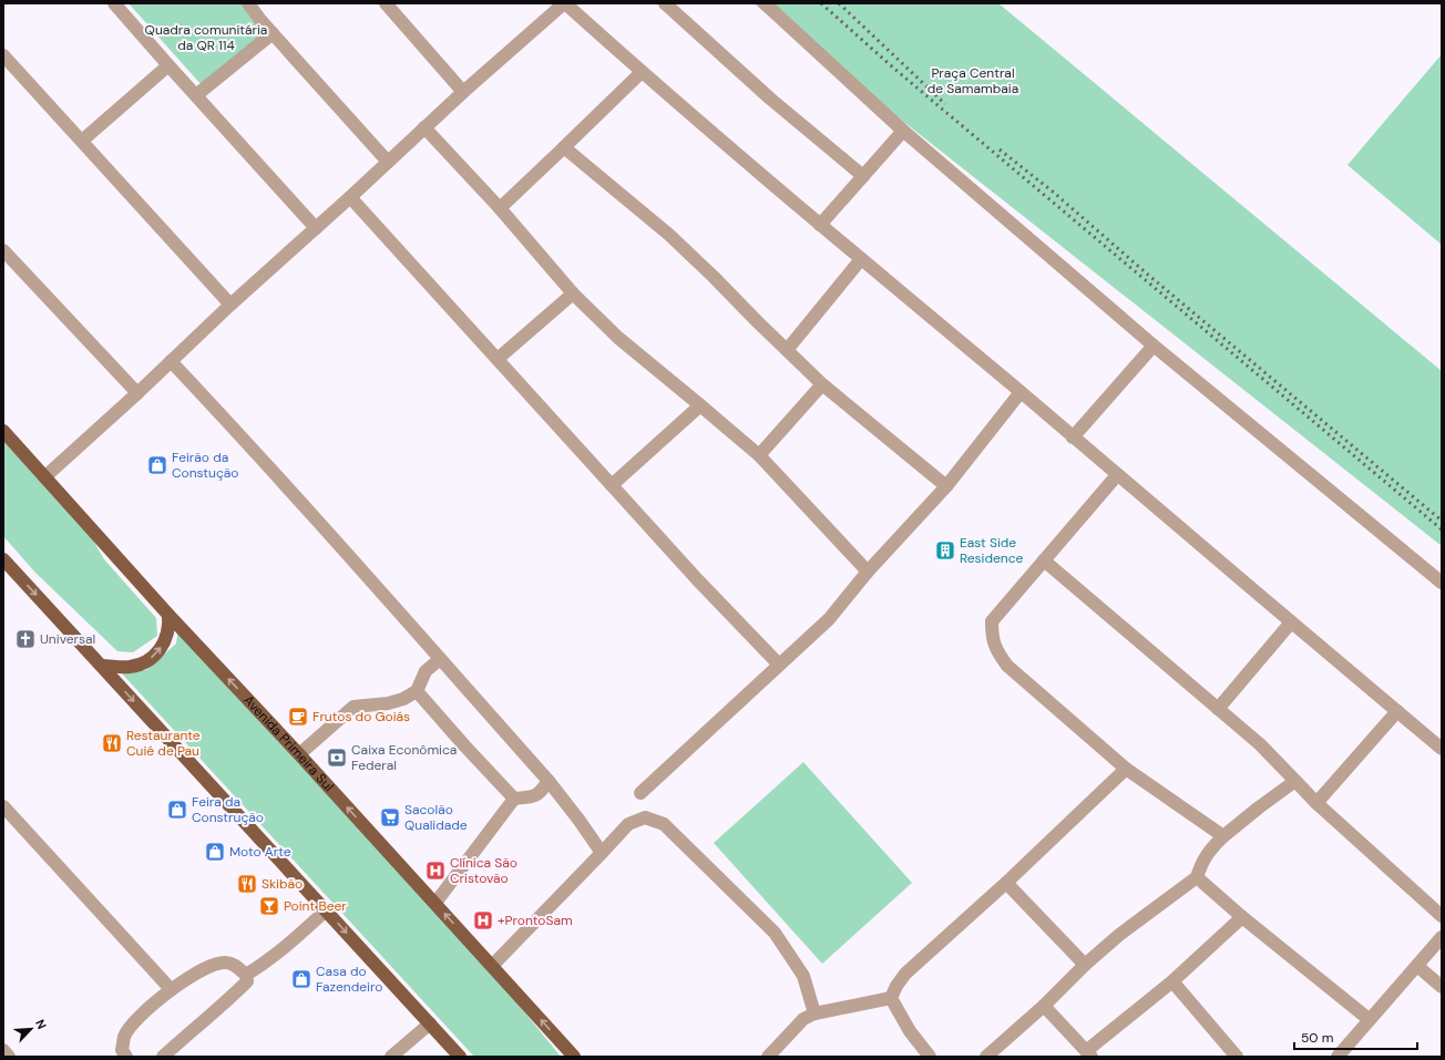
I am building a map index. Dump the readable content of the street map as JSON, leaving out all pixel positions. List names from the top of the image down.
{
  "streets": {
    "main road": ["Avenida Primeira Sul"]
  },
  "parks": ["Quadra comunitária da QR 114", "Praça Central de Samambaia"],
  "places": {
    "shop": [
      "Feirão da Constução",
      "Feira da Construção",
      "Moto Arte",
      "Casa do Fazendeiro"
    ],
    "building": ["East Side Residence"],
    "church": ["Universal"],
    "cafe": ["Frutos do Goiás"],
    "restaurant": ["Restaurante Cuié de Pau", "Skibão"],
    "bank": ["Caixa Econômica Federal"],
    "supermarket": ["Sacolão Qualidade"],
    "hospital": ["Clínica São Cristovão", "+ProntoSam"],
    "bar": ["Point Beer"]
  },
  "scale_bar": "50 m",
  "north": "top right"
}
